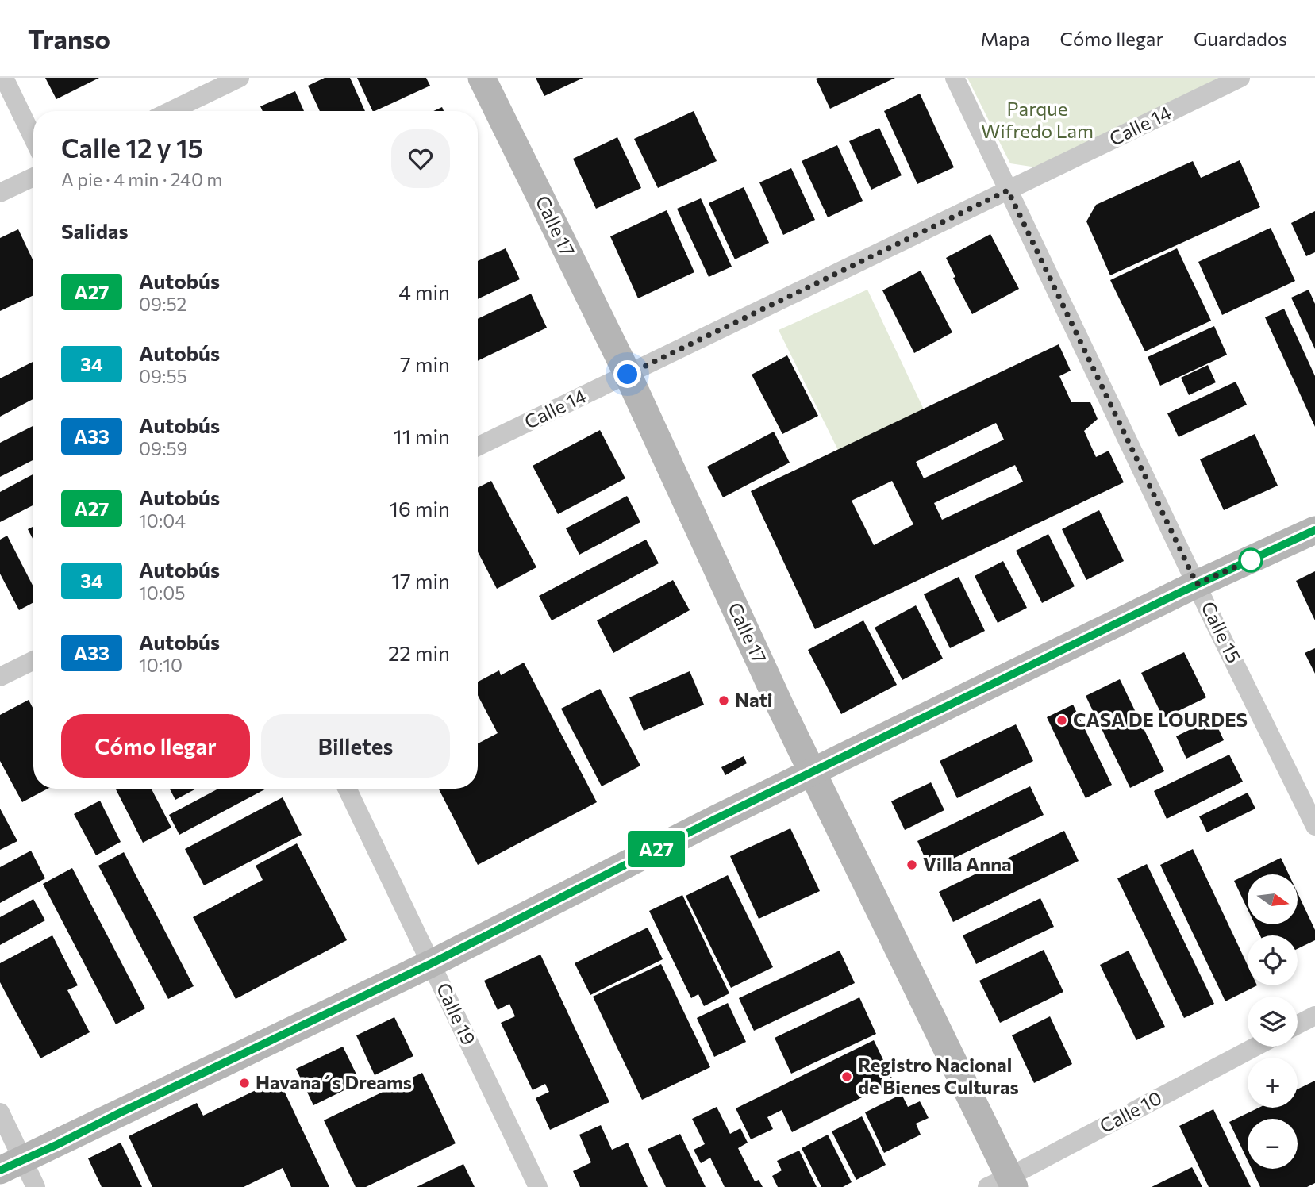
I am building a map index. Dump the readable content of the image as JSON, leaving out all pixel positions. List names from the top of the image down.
{
  "streets": {
    "main road": ["Calle 17"],
    "street": [
      "Calle 14",
      "Calle 15",
      "Calle 19",
      "Calle 10"
    ]
  },
  "crossings": [
    ["Calle 14", "Calle 17"],
    ["Calle 14", "Calle 15"],
    ["Calle 17", "Calle 10"]
  ],
  "parks": ["Parque Wifredo Lam"],
  "places": [
    "Nati",
    "CASA DE LOURDES",
    "Villa Anna",
    "Registro Nacional de Bienes Culturas",
    "Havana´s Dreams"
  ],
  "lines": ["bus line A27"],
  "north": "right",
  "page": {
    "header": "Transo",
    "nav": ["Mapa", "Cómo llegar", "Guardados"],
    "on_map": "A27",
    "heading": [
      ["Calle 12 y 15", "A pie · 4 min · 240 m"],
      "Salidas"
    ],
    "list": [
      {
        "mark": "A27",
        "name": "Autobús",
        "note": "09:52",
        "value": "4 min"
      },
      {
        "mark": "34",
        "name": "Autobús",
        "note": "09:55",
        "value": "7 min"
      },
      {
        "mark": "A33",
        "name": "Autobús",
        "note": "09:59",
        "value": "11 min"
      },
      {
        "mark": "A27",
        "name": "Autobús",
        "note": "10:04",
        "value": "16 min"
      },
      {
        "mark": "34",
        "name": "Autobús",
        "note": "10:05",
        "value": "17 min"
      },
      {
        "mark": "A33",
        "name": "Autobús",
        "note": "10:10",
        "value": "22 min"
      }
    ],
    "buttons": ["Cómo llegar", "Billetes"],
    "map_buttons": ["+", "−"]
  }
}
